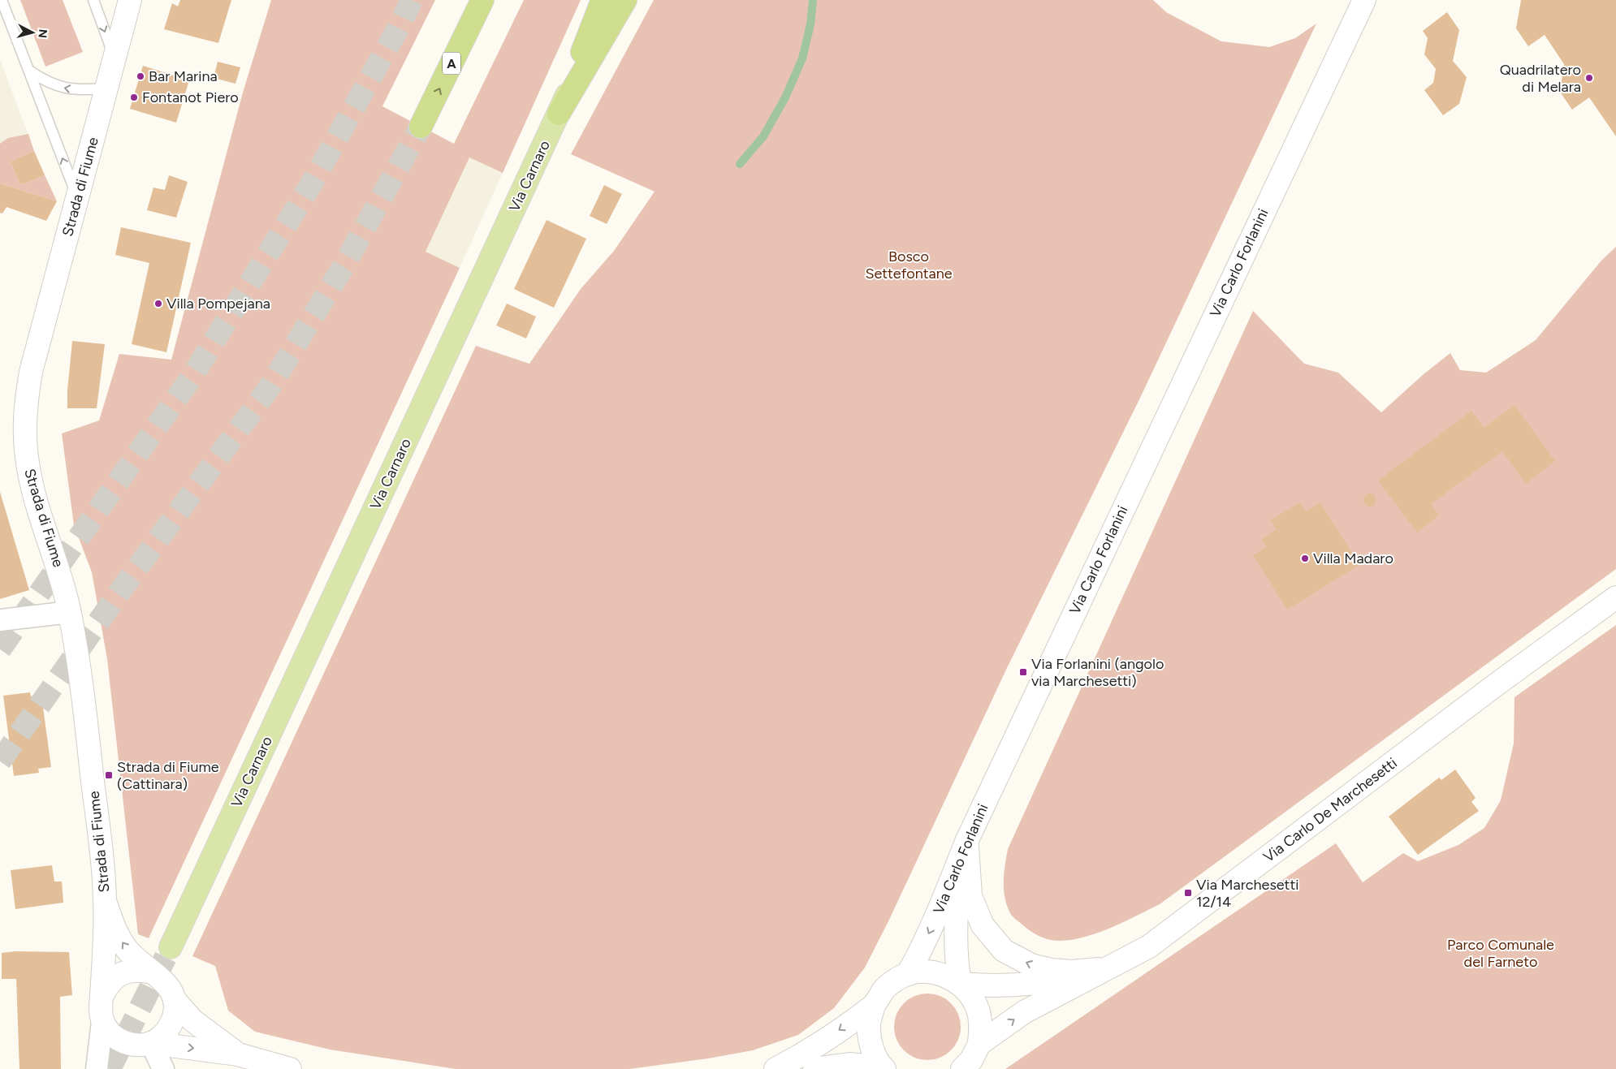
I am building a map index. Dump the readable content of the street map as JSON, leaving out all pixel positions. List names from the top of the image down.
{
  "streets": {
    "highway": ["A"],
    "main road": [
      "Via Carnaro",
      "Strada di Fiume",
      "Via Carlo Forlanini",
      "Via Carlo De Marchesetti"
    ]
  },
  "parks": ["Bosco Settefontane", "Parco Comunale del Farneto"],
  "places": {
    "other": [
      "Bar Marina",
      "Quadrilatero di Melara",
      "Fontanot Piero",
      "Villa Pompejana",
      "Villa Madaro"
    ],
    "transit": ["Via Forlanini (angolo via Marchesetti)", "Strada di Fiume (Cattinara)", "Via Marchesetti 12/14"]
  },
  "north": "right"
}
